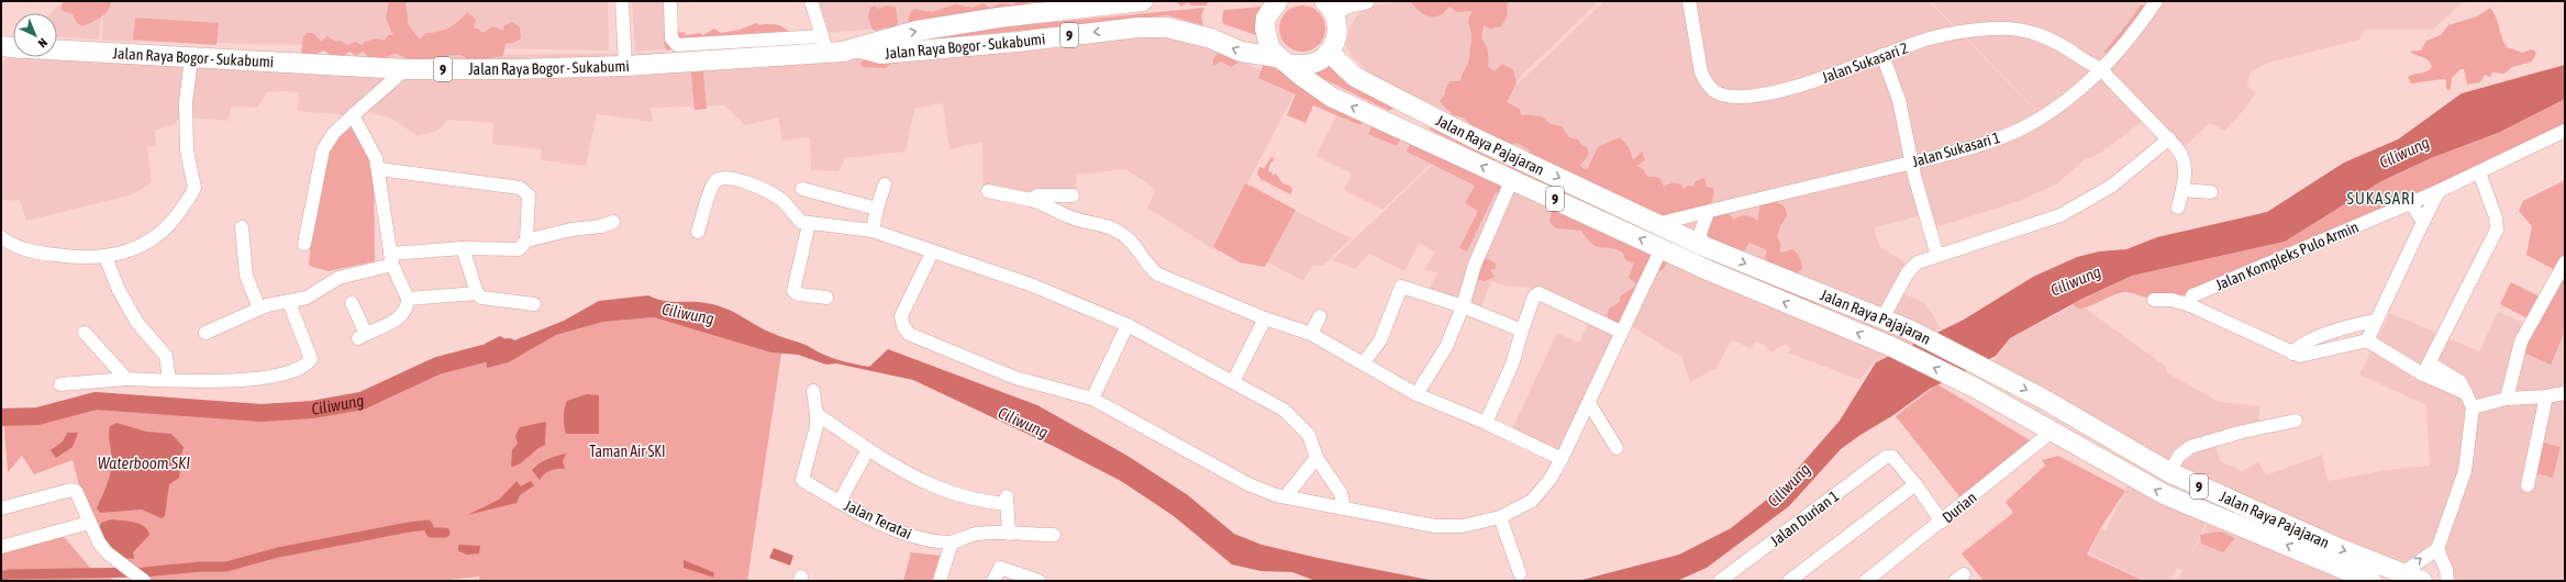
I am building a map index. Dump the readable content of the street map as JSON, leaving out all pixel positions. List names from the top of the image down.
{
  "streets": {
    "highway": ["9", "Jalan Raya Bogor - Sukabumi", "Jalan Raya Pajajaran"],
    "street": [
      "Jalan Sukasari 2",
      "Jalan Sukasari 1",
      "Jalan Kompleks Pulo Armin",
      "Durian",
      "Jalan Durian 1",
      "Jalan Teratai"
    ]
  },
  "crossings": [
    ["9", "Jalan Raya Bogor - Sukabumi"],
    ["9", "Jalan Raya Pajajaran"],
    ["Jalan Raya Bogor - Sukabumi", "Jalan Raya Pajajaran"],
    ["Jalan Sukasari 2", "Jalan Sukasari 1"],
    ["Jalan Raya Pajajaran", "Jalan Sukasari 1"],
    ["Jalan Raya Pajajaran", "Durian"]
  ],
  "districts": ["SUKASARI"],
  "water": ["Ciliwung", "Waterboom SKI"],
  "parks": ["Taman Air SKI"],
  "north": "bottom right"
}
